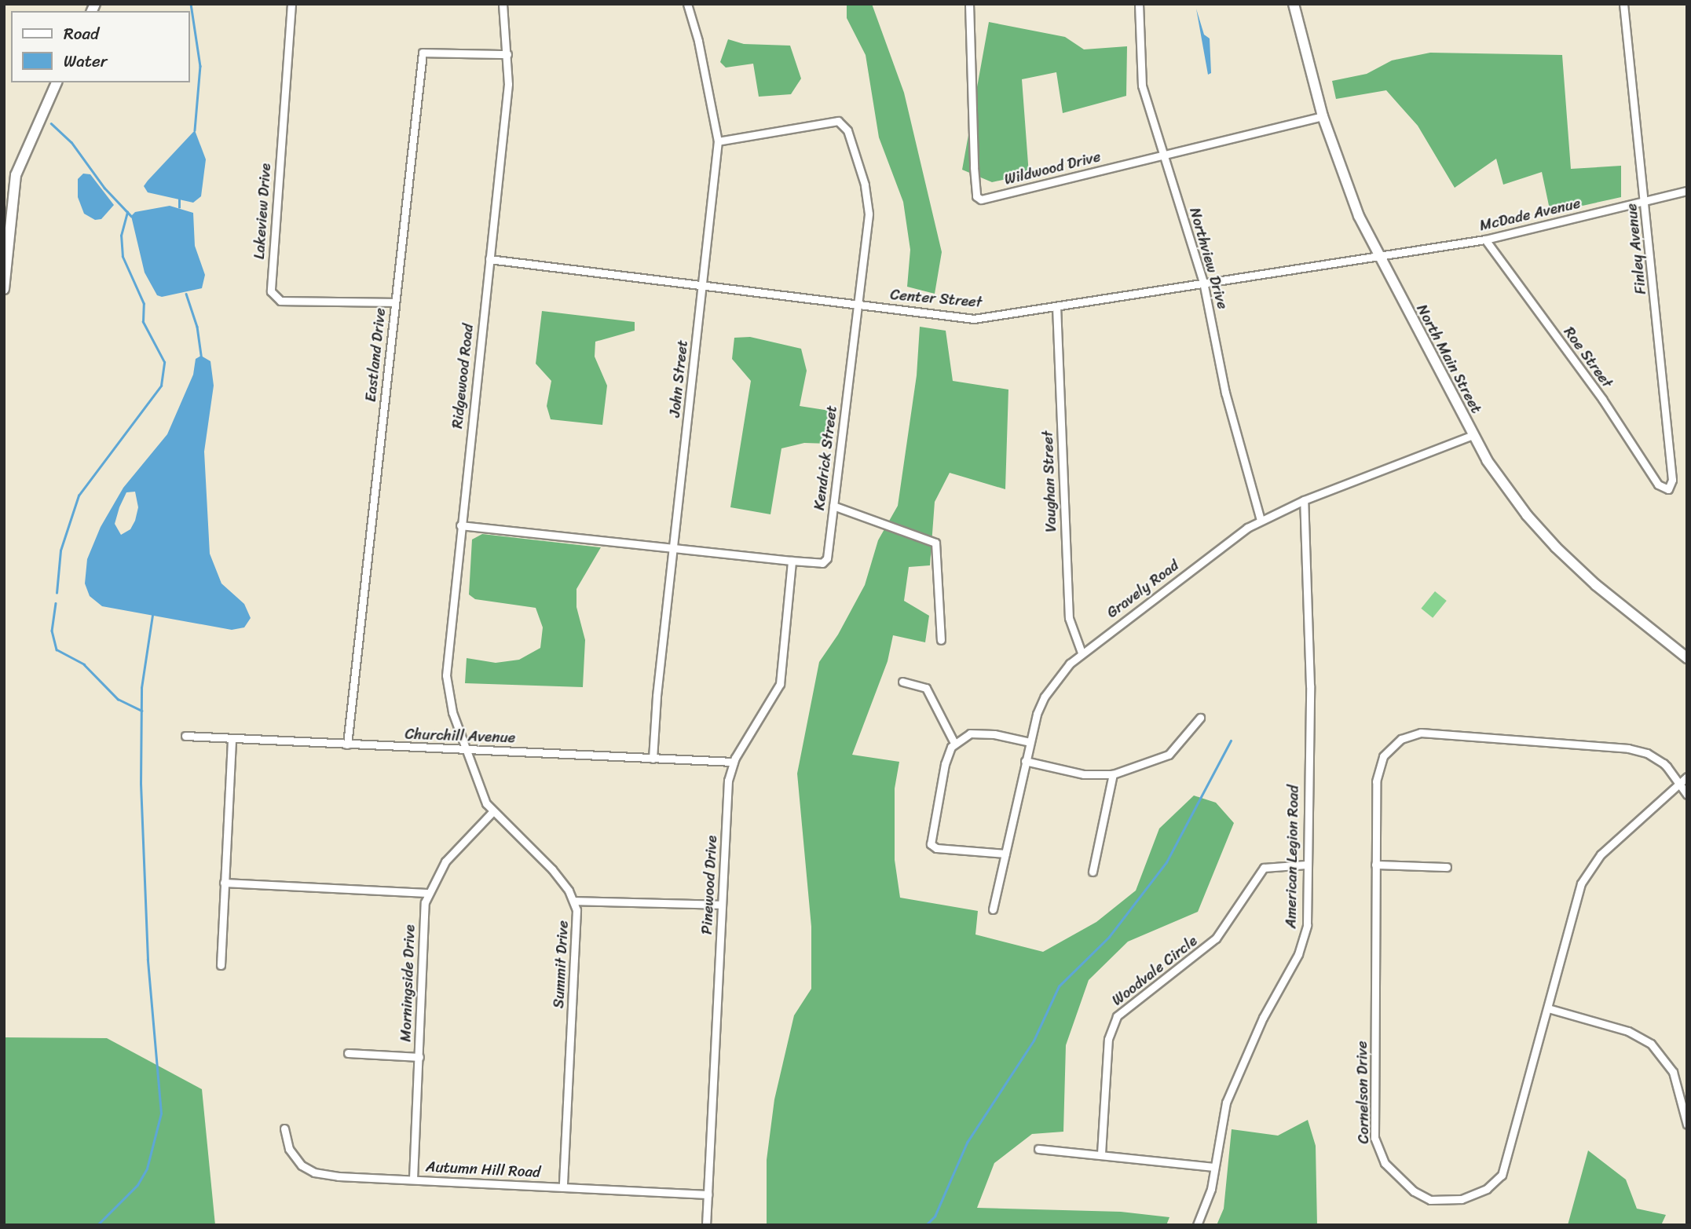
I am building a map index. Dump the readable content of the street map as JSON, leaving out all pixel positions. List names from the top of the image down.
{
  "streets": {
    "main road": ["North Main Street"],
    "street": [
      "Wildwood Drive",
      "Lakeview Drive",
      "McDade Avenue",
      "Finley Avenue",
      "Northview Drive",
      "Center Street",
      "Eastland Drive",
      "Roe Street",
      "Ridgewood Road",
      "John Street",
      "Kendrick Street",
      "Vaughan Street",
      "Gravely Road",
      "Churchill Avenue",
      "American Legion Road",
      "Pinewood Drive",
      "Summit Drive",
      "Woodvale Circle",
      "Morningside Drive",
      "Cornelson Drive",
      "Autumn Hill Road"
    ]
  },
  "crossings": [
    ["Wildwood Drive", "Northview Drive"],
    ["Wildwood Drive", "North Main Street"],
    ["Lakeview Drive", "Eastland Drive"],
    ["McDade Avenue", "Finley Avenue"],
    ["McDade Avenue", "Center Street"],
    ["McDade Avenue", "Roe Street"],
    ["McDade Avenue", "North Main Street"],
    ["Finley Avenue", "Roe Street"],
    ["Northview Drive", "Center Street"],
    ["Northview Drive", "Gravely Road"],
    ["Center Street", "North Main Street"],
    ["Center Street", "Ridgewood Road"],
    ["Center Street", "John Street"],
    ["Center Street", "Kendrick Street"],
    ["Center Street", "Vaughan Street"],
    ["Eastland Drive", "Ridgewood Road"],
    ["Eastland Drive", "Churchill Avenue"],
    ["North Main Street", "Gravely Road"],
    ["Ridgewood Road", "Kendrick Street"],
    ["Ridgewood Road", "Churchill Avenue"],
    ["Ridgewood Road", "Summit Drive"],
    ["John Street", "Kendrick Street"],
    ["John Street", "Churchill Avenue"],
    ["Kendrick Street", "Pinewood Drive"],
    ["Vaughan Street", "Gravely Road"],
    ["Gravely Road", "American Legion Road"],
    ["Churchill Avenue", "Pinewood Drive"],
    ["Churchill Avenue", "Summit Drive"],
    ["American Legion Road", "Woodvale Circle"],
    ["Pinewood Drive", "Autumn Hill Road"],
    ["Summit Drive", "Morningside Drive"],
    ["Summit Drive", "Autumn Hill Road"],
    ["Morningside Drive", "Autumn Hill Road"]
  ],
  "legend": ["Road", "Water"]
}
